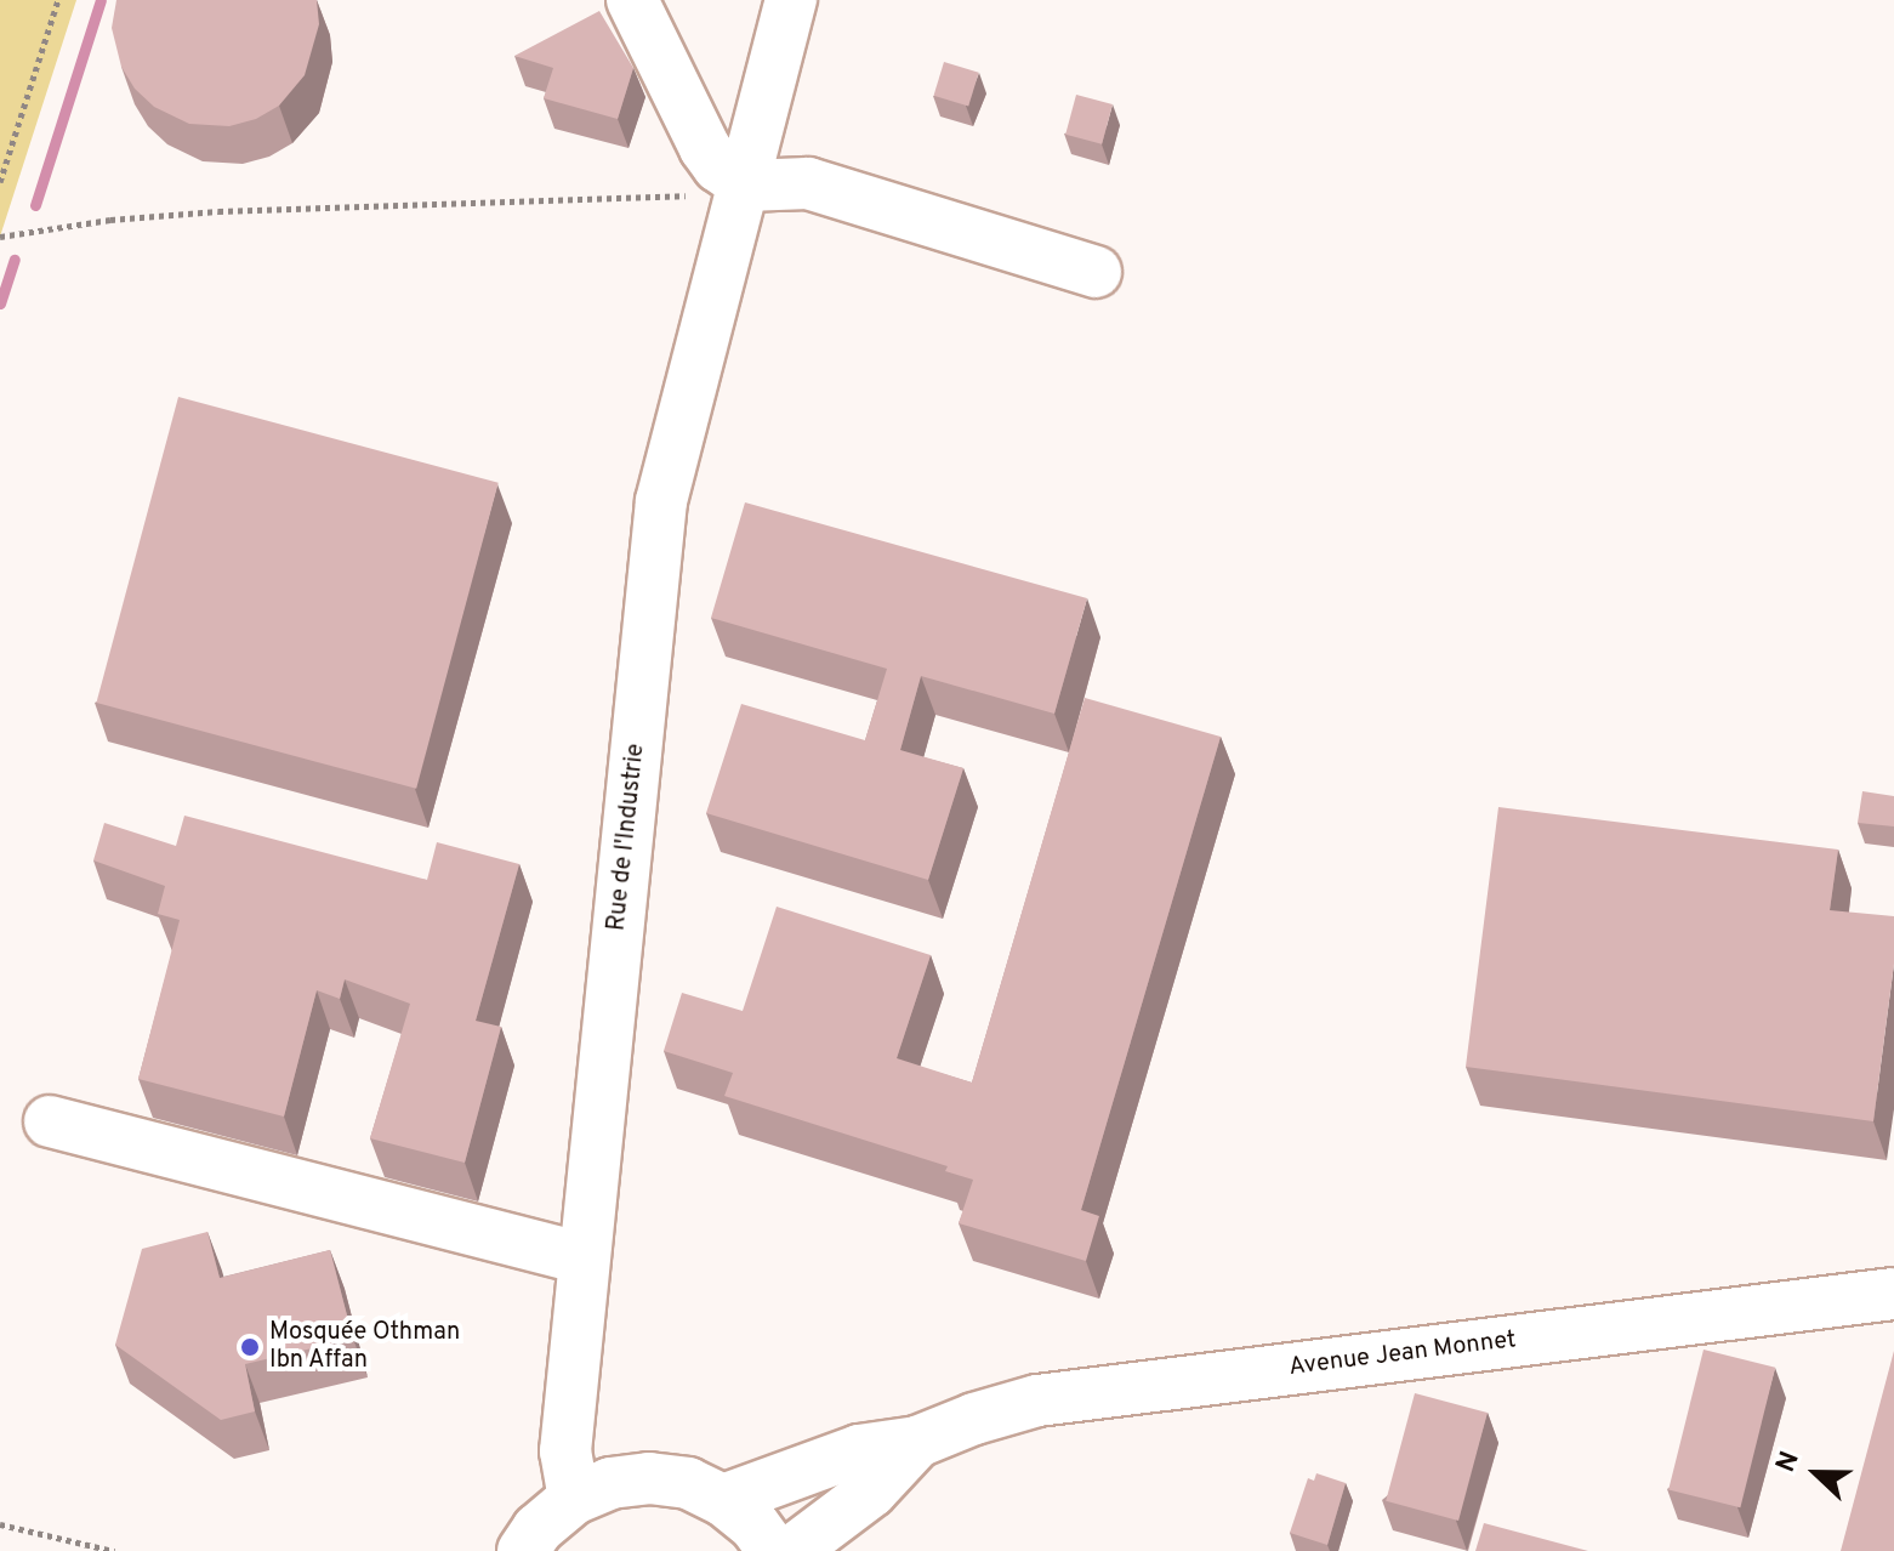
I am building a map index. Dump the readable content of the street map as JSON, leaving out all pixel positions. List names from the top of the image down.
{
  "streets": {
    "street": ["Rue de l'Industrie", "Avenue Jean Monnet"]
  },
  "places": ["Mosquée Othman Ibn Affan"],
  "north": "left"
}
